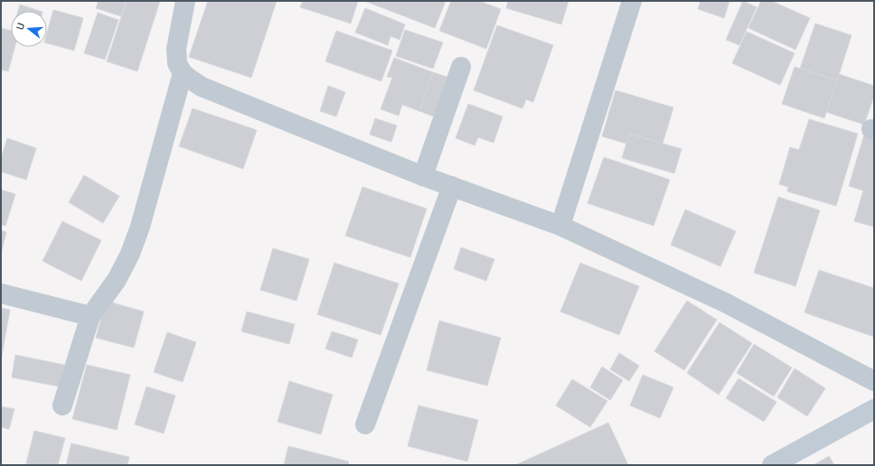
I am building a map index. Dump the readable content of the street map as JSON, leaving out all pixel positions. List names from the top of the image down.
{
  "north": "left"
}
